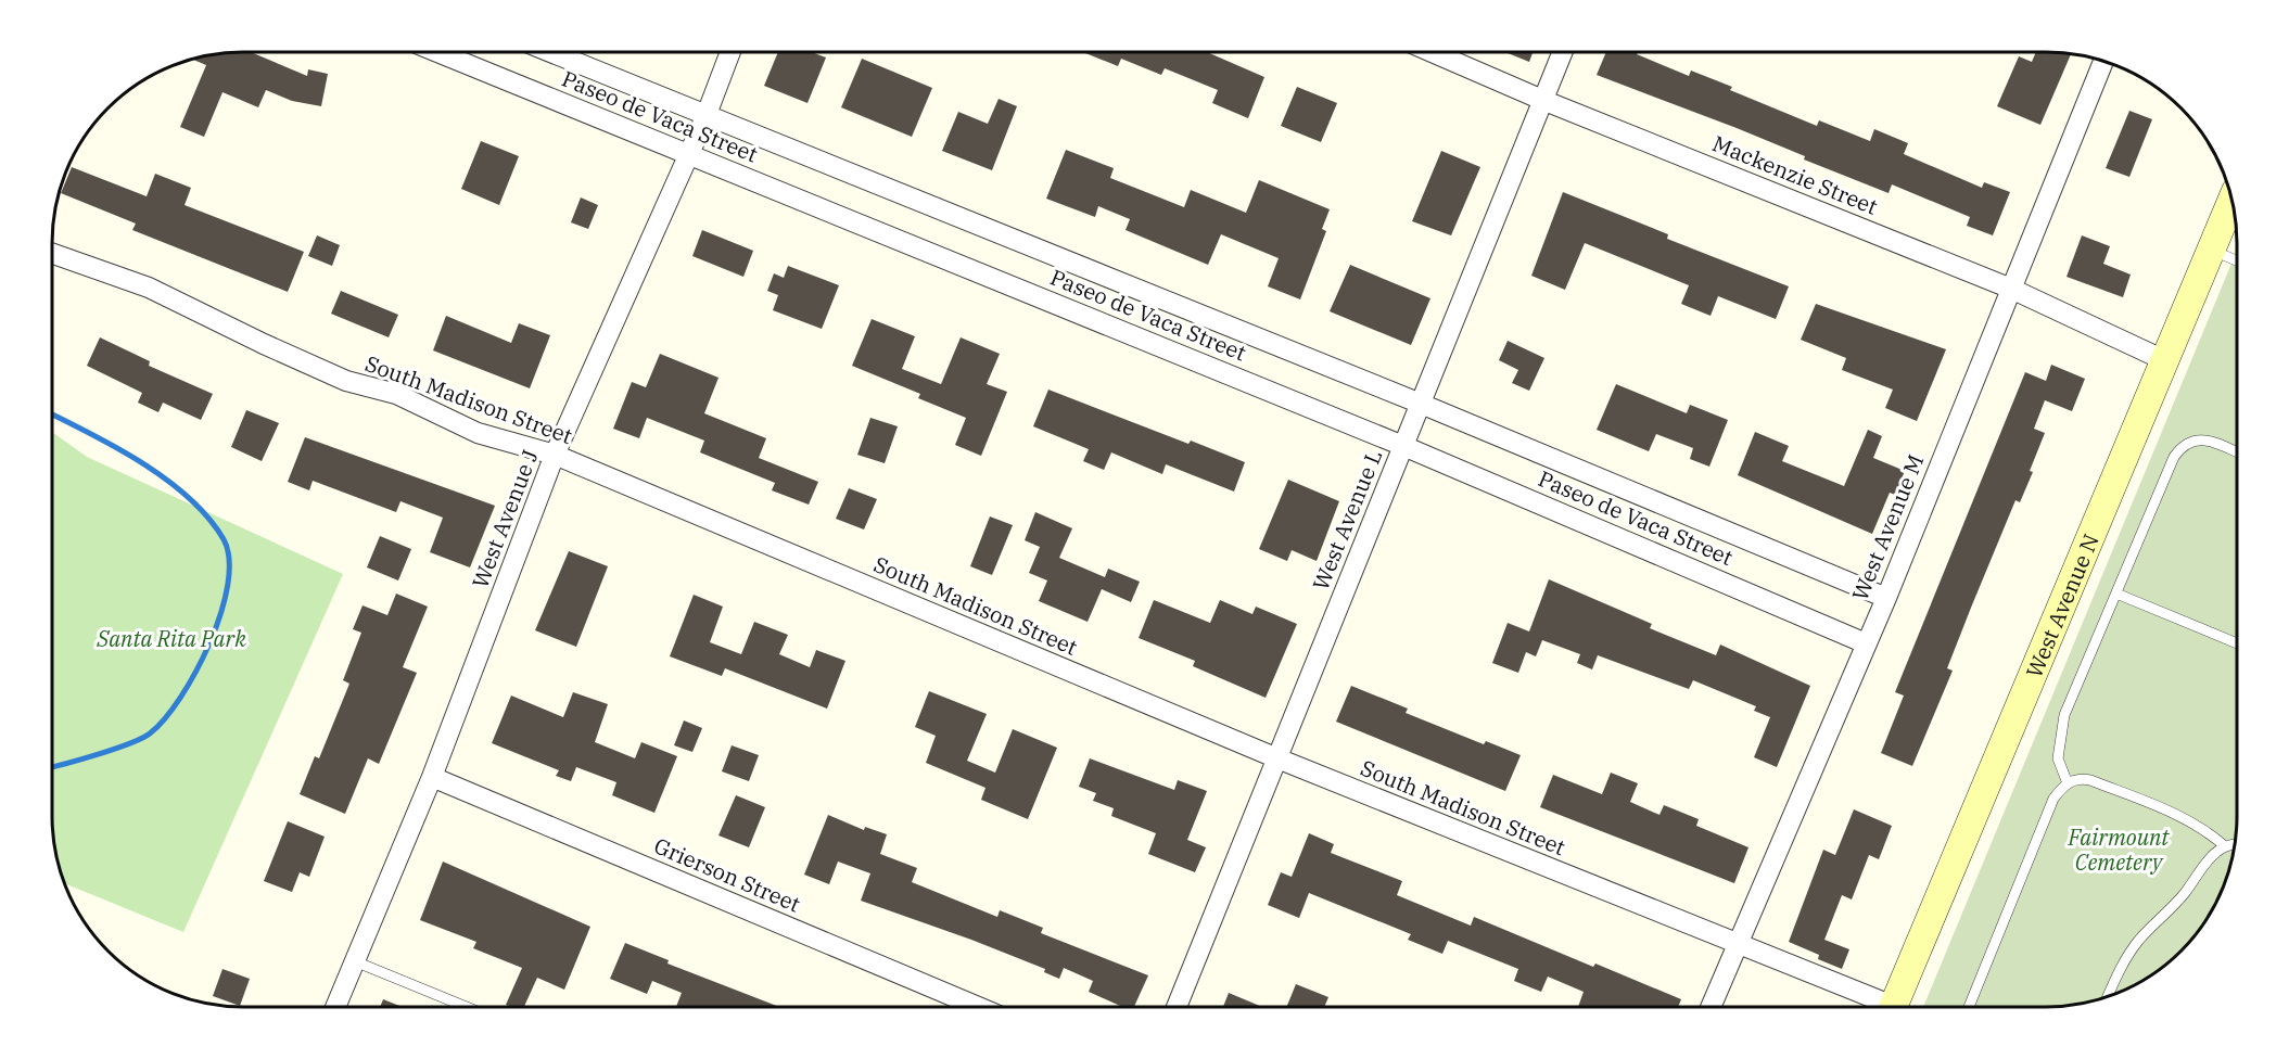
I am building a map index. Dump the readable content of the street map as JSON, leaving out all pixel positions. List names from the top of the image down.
{
  "streets": {
    "main road": ["West Avenue N"],
    "street": [
      "Paseo de Vaca Street",
      "Mackenzie Street",
      "South Madison Street",
      "West Avenue J",
      "West Avenue L",
      "West Avenue M",
      "Grierson Street"
    ]
  },
  "crossings": [
    ["Paseo de Vaca Street", "West Avenue J"],
    ["Paseo de Vaca Street", "West Avenue L"],
    ["Paseo de Vaca Street", "West Avenue M"],
    ["Mackenzie Street", "West Avenue L"],
    ["Mackenzie Street", "West Avenue M"],
    ["Mackenzie Street", "West Avenue N"],
    ["South Madison Street", "West Avenue J"],
    ["South Madison Street", "West Avenue L"],
    ["South Madison Street", "West Avenue M"],
    ["West Avenue J", "Grierson Street"]
  ],
  "parks": ["Santa Rita Park", "Fairmount Cemetery"]
}
